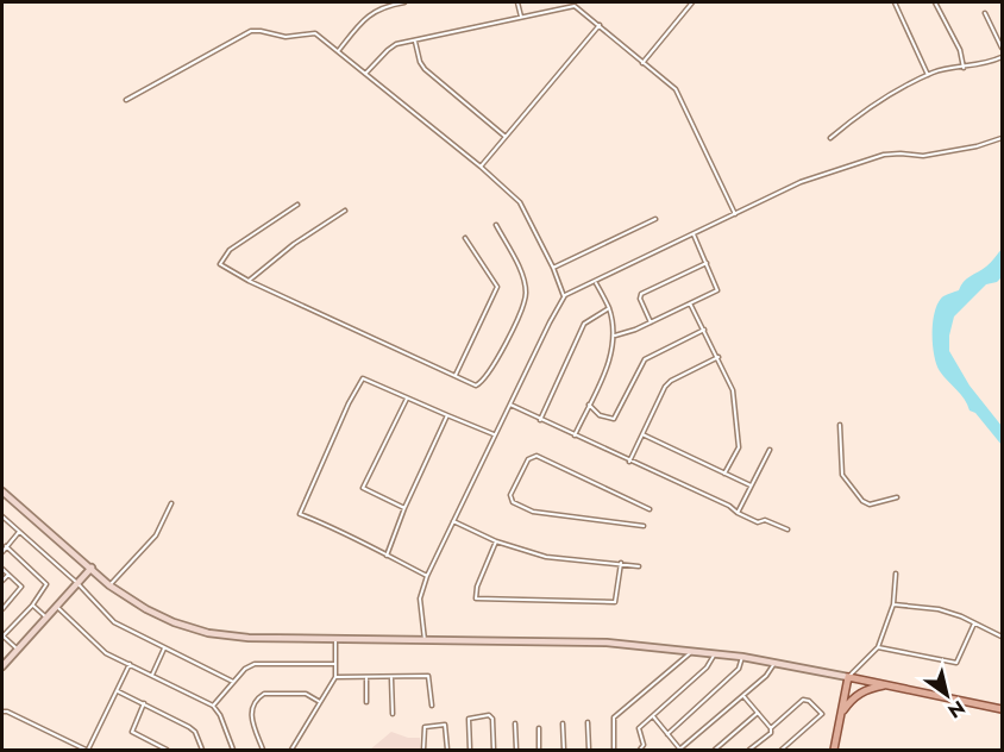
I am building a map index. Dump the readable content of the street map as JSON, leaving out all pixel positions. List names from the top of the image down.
{
  "north": "bottom right"
}
